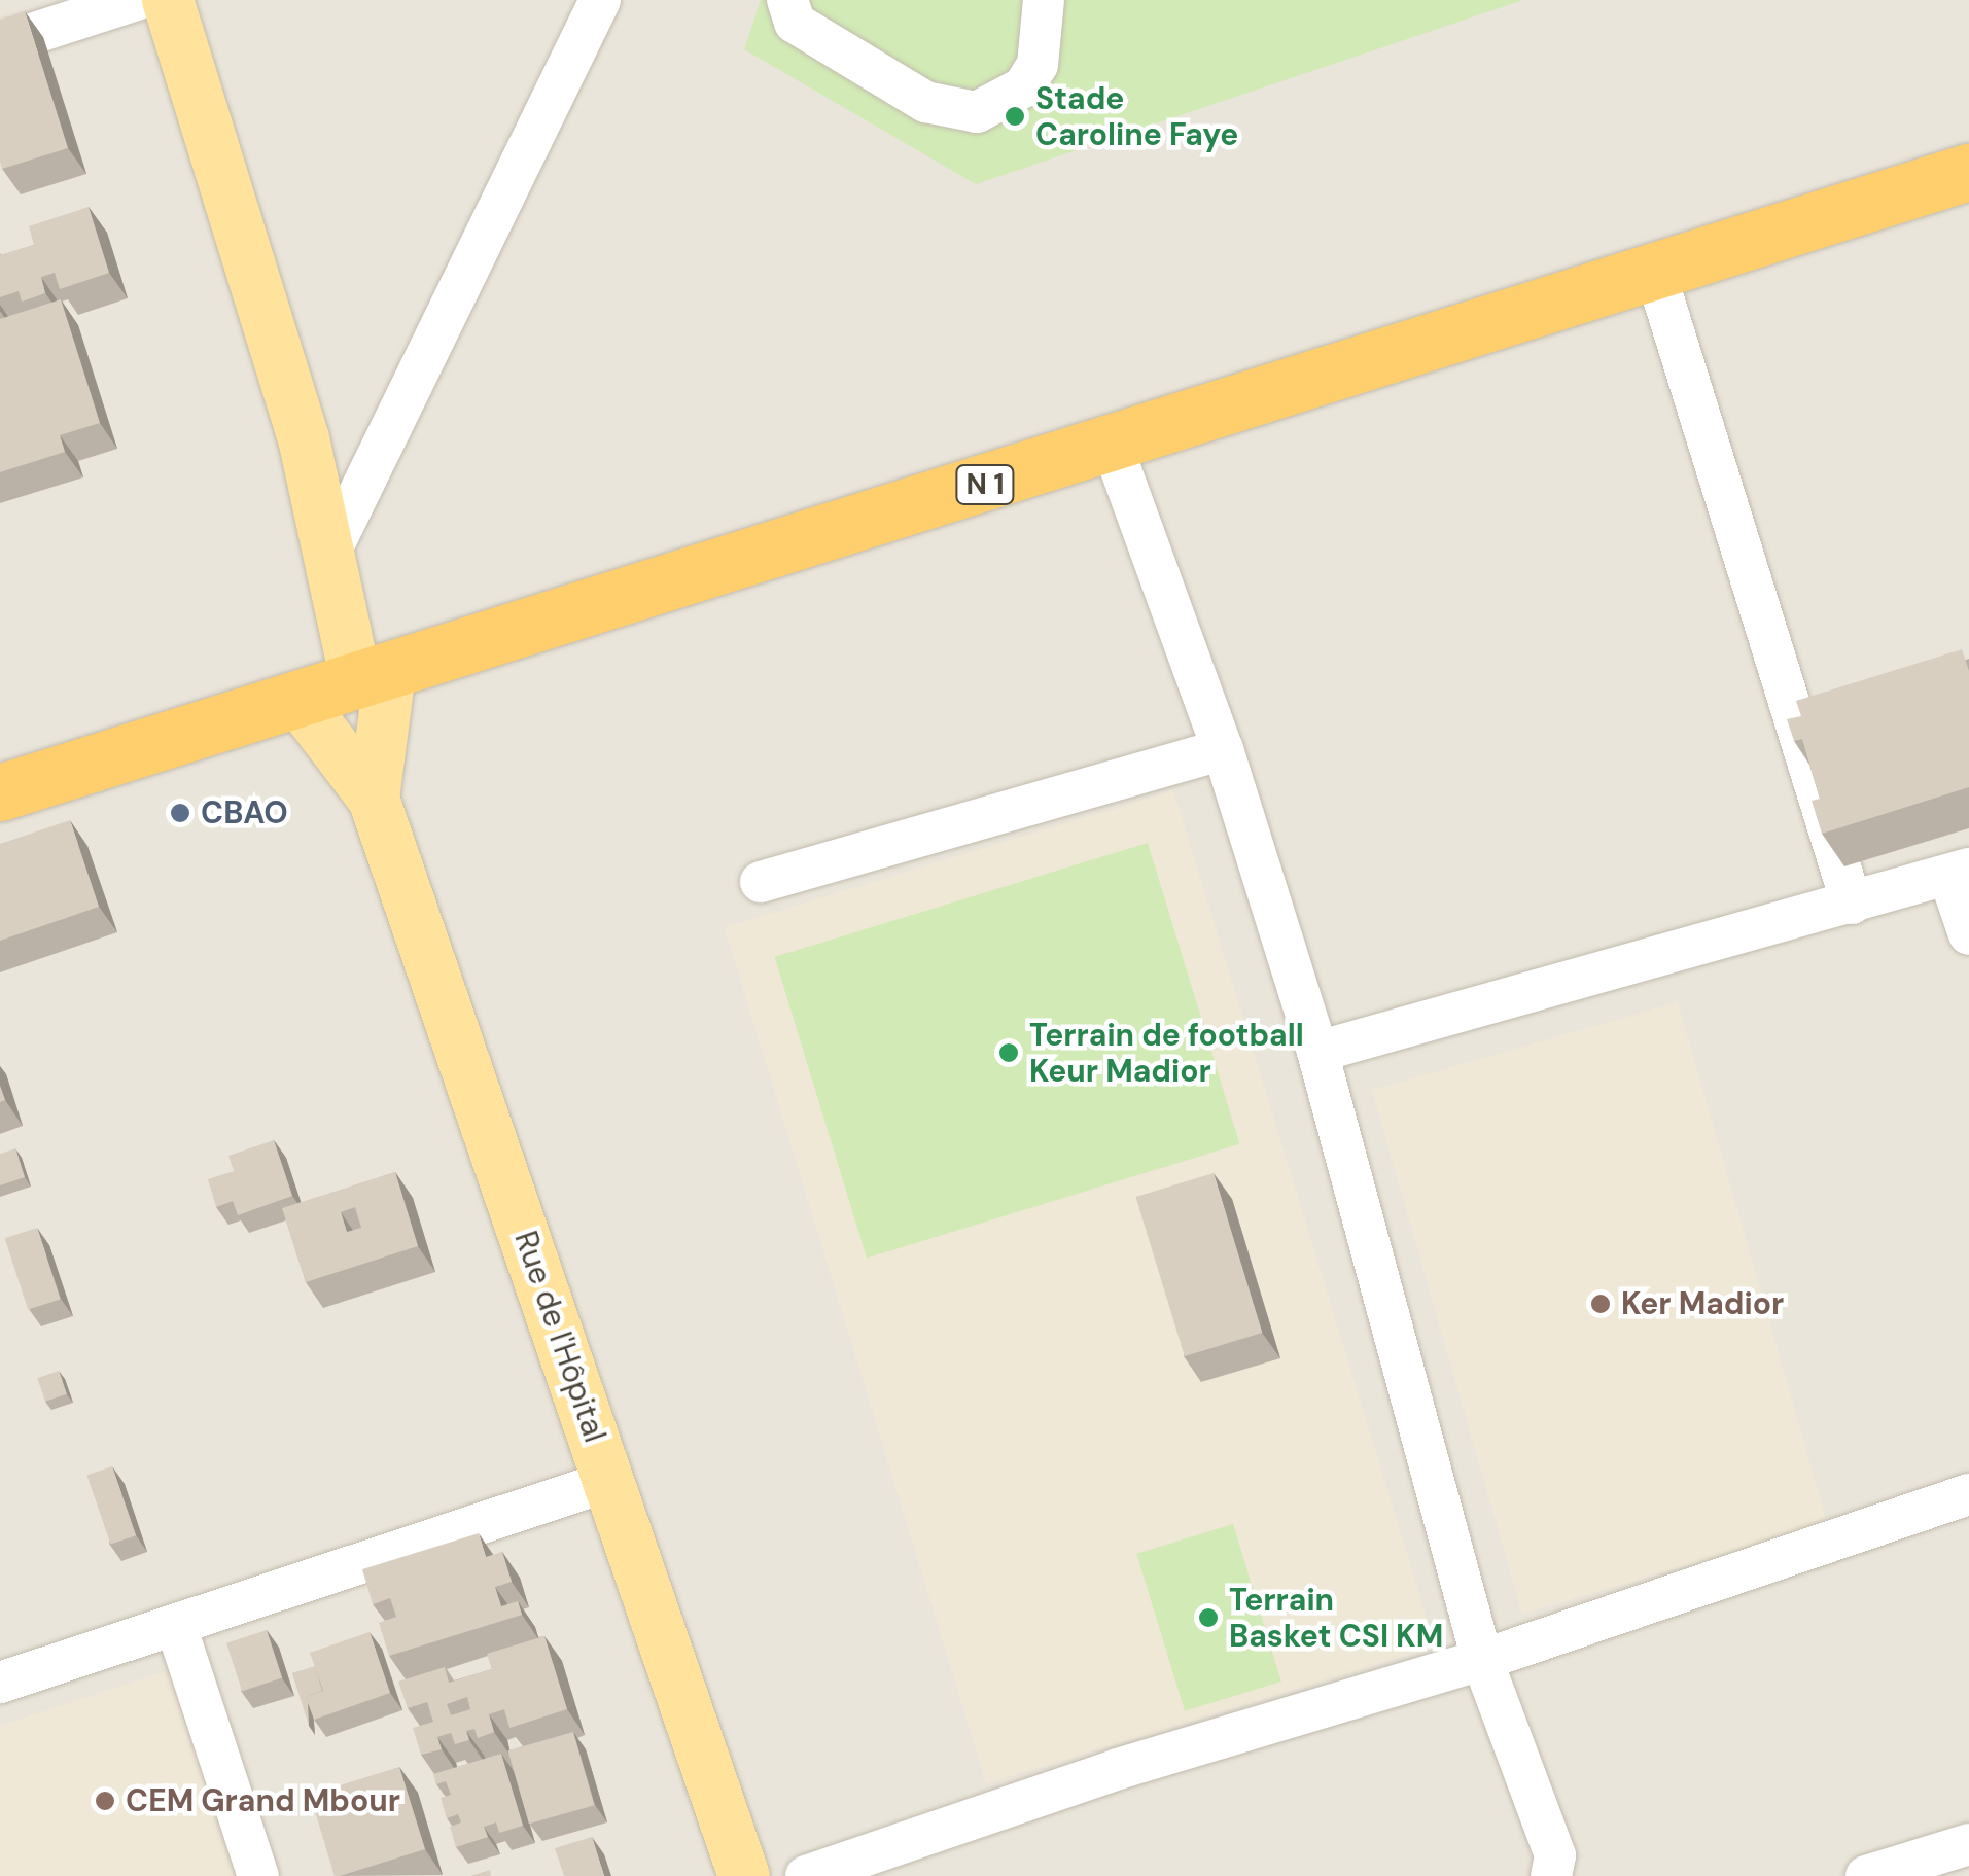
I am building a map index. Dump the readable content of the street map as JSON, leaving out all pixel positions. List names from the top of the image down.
{
  "streets": {
    "highway": ["N 1"],
    "main road": ["Rue de l'Hôpital"]
  },
  "places": [
    "Stade Caroline Faye",
    "CBAO",
    "Terrain de football Keur Madior",
    "Ker Madior",
    "Terrain Basket CSI KM",
    "CEM Grand Mbour"
  ]
}
